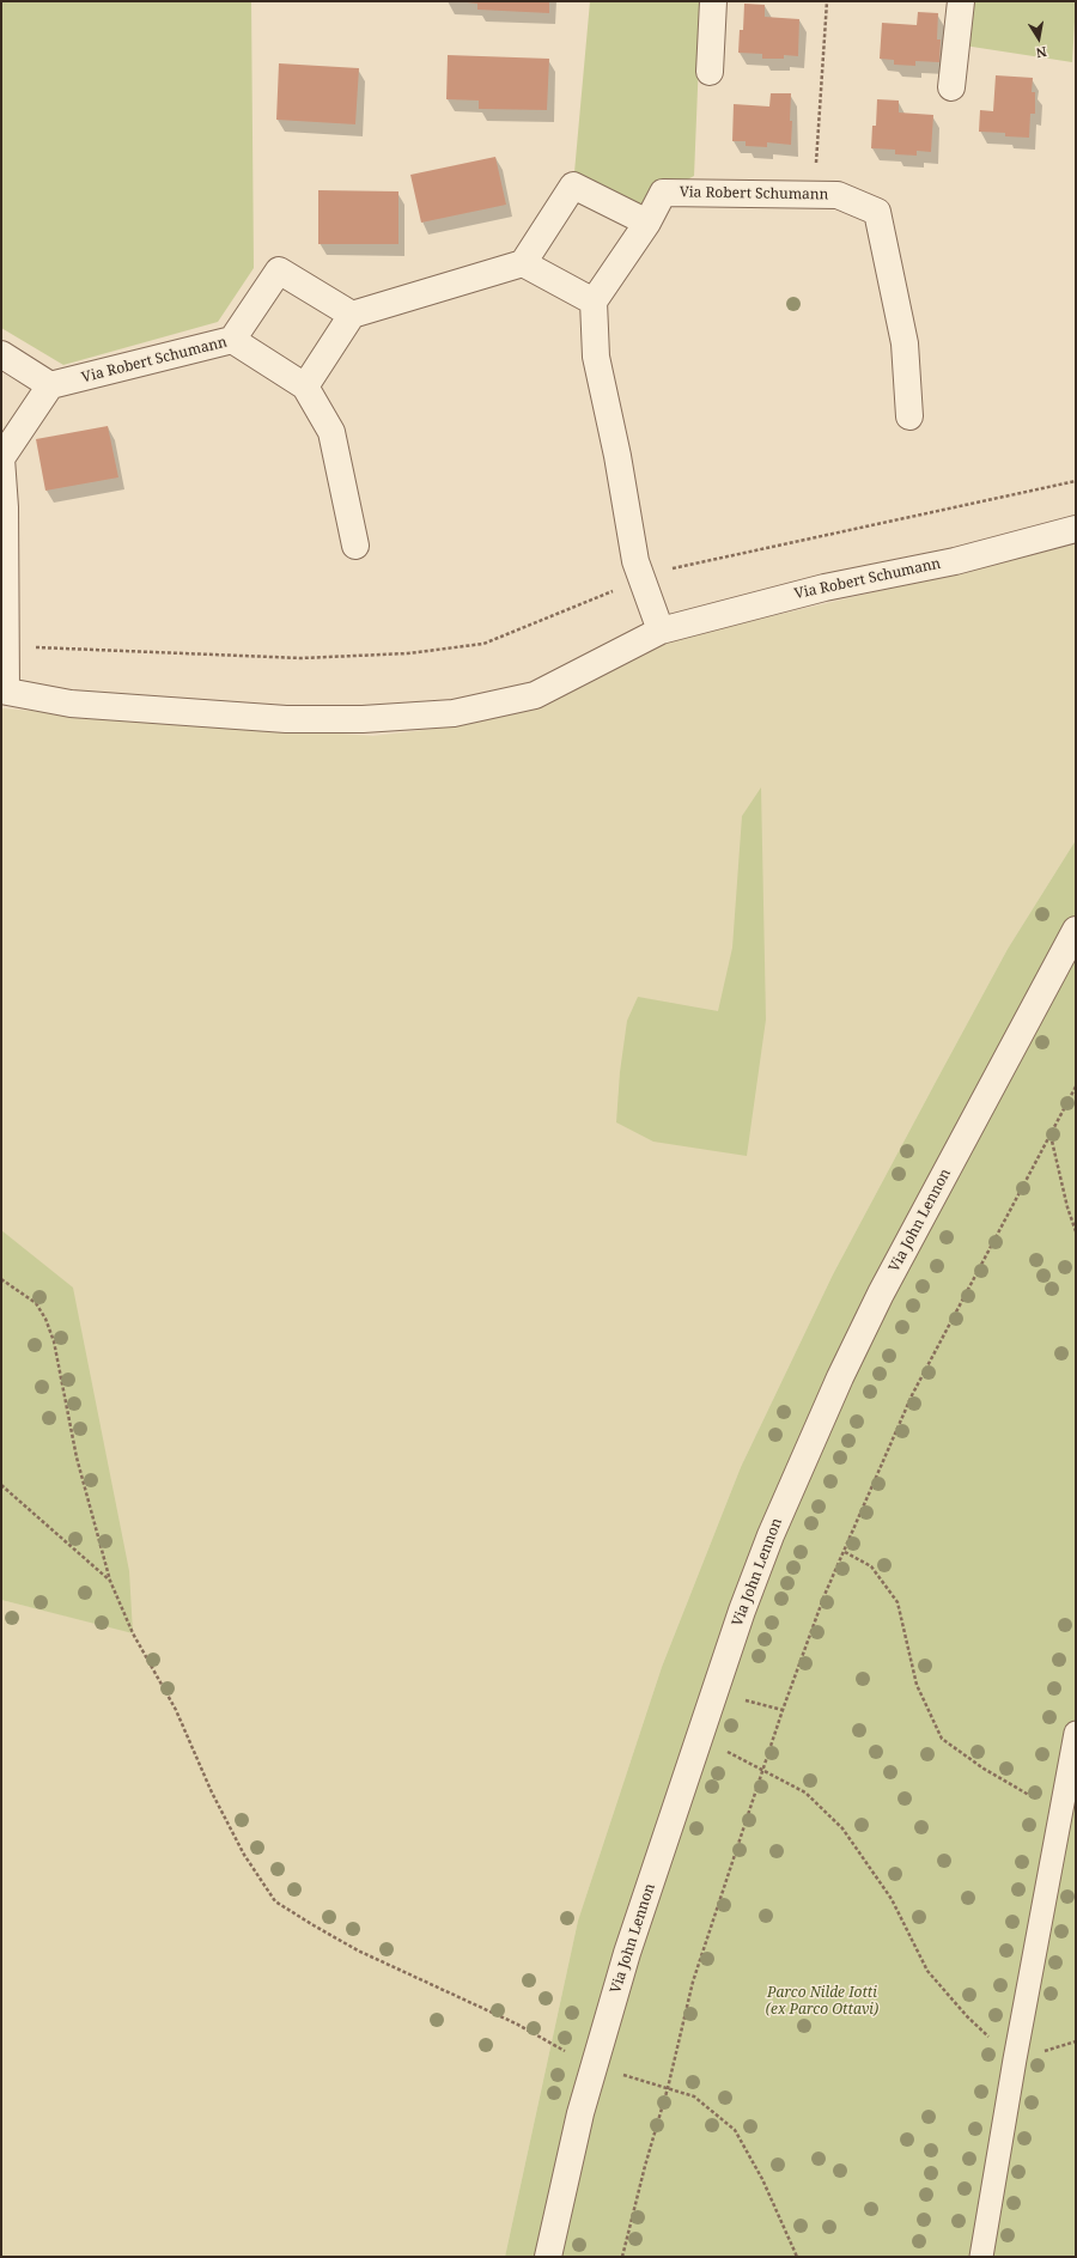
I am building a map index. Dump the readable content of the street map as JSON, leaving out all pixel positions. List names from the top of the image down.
{
  "streets": {
    "street": ["Via Robert Schumann", "Via John Lennon"]
  },
  "parks": ["Parco Nilde Iotti (ex Parco Ottavi)"],
  "north": "bottom"
}
